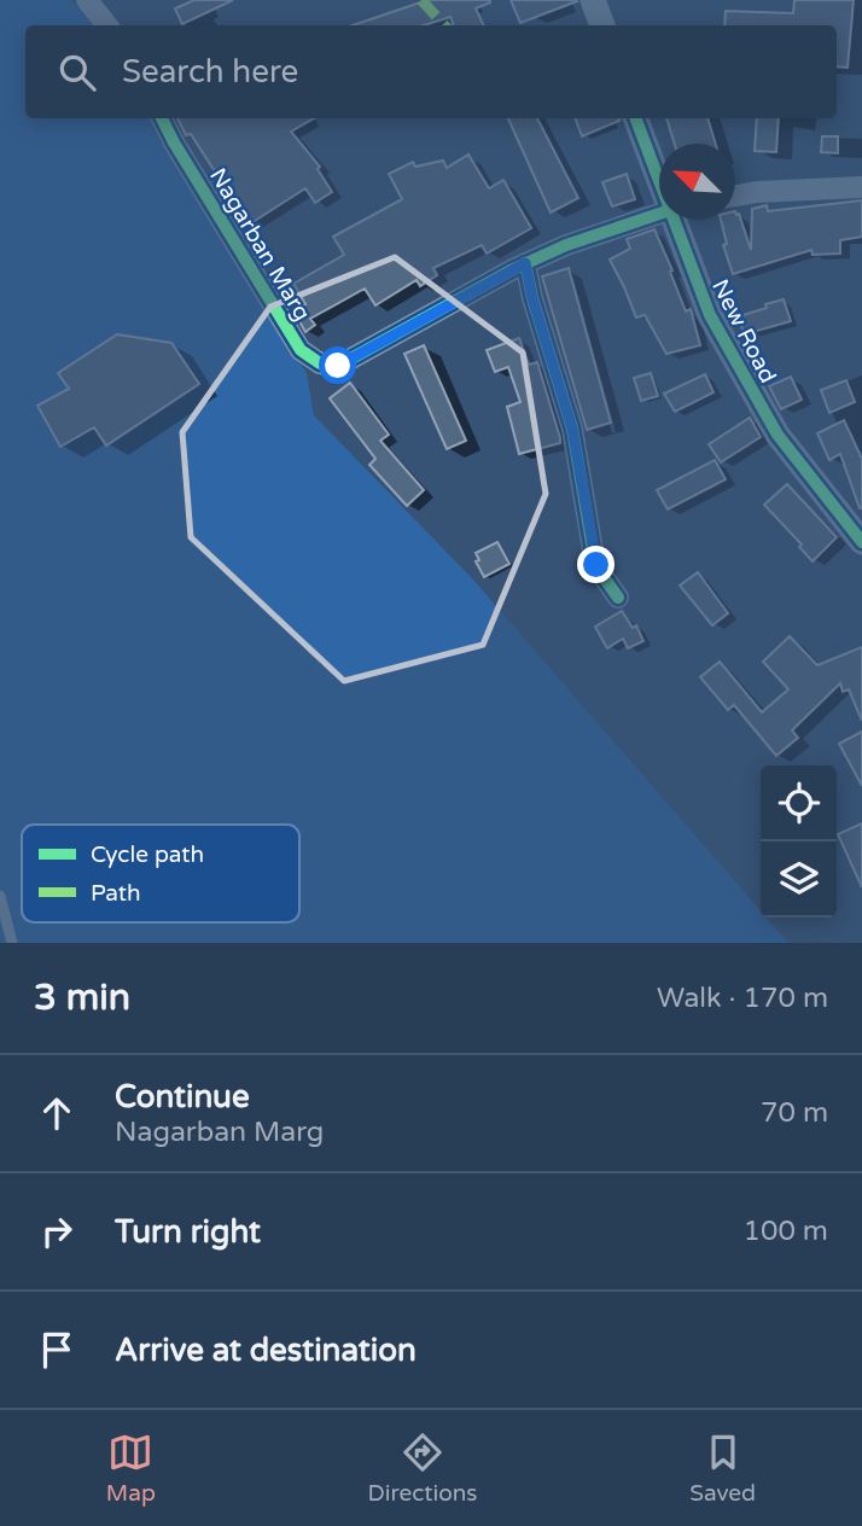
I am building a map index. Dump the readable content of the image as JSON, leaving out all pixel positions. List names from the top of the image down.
{
  "streets": {
    "street": ["Nagarban Marg", "New Road"]
  },
  "legend": ["Cycle path", "Path"],
  "north": "top left",
  "page": {
    "search": "Search here",
    "heading": ["3 min", "Walk · 170 m"],
    "list": [
      ["Continue", "Nagarban Marg", "70 m"],
      ["Turn right", "100 m"],
      "Arrive at destination"
    ],
    "nav": ["Map", "Directions", "Saved"]
  }
}
